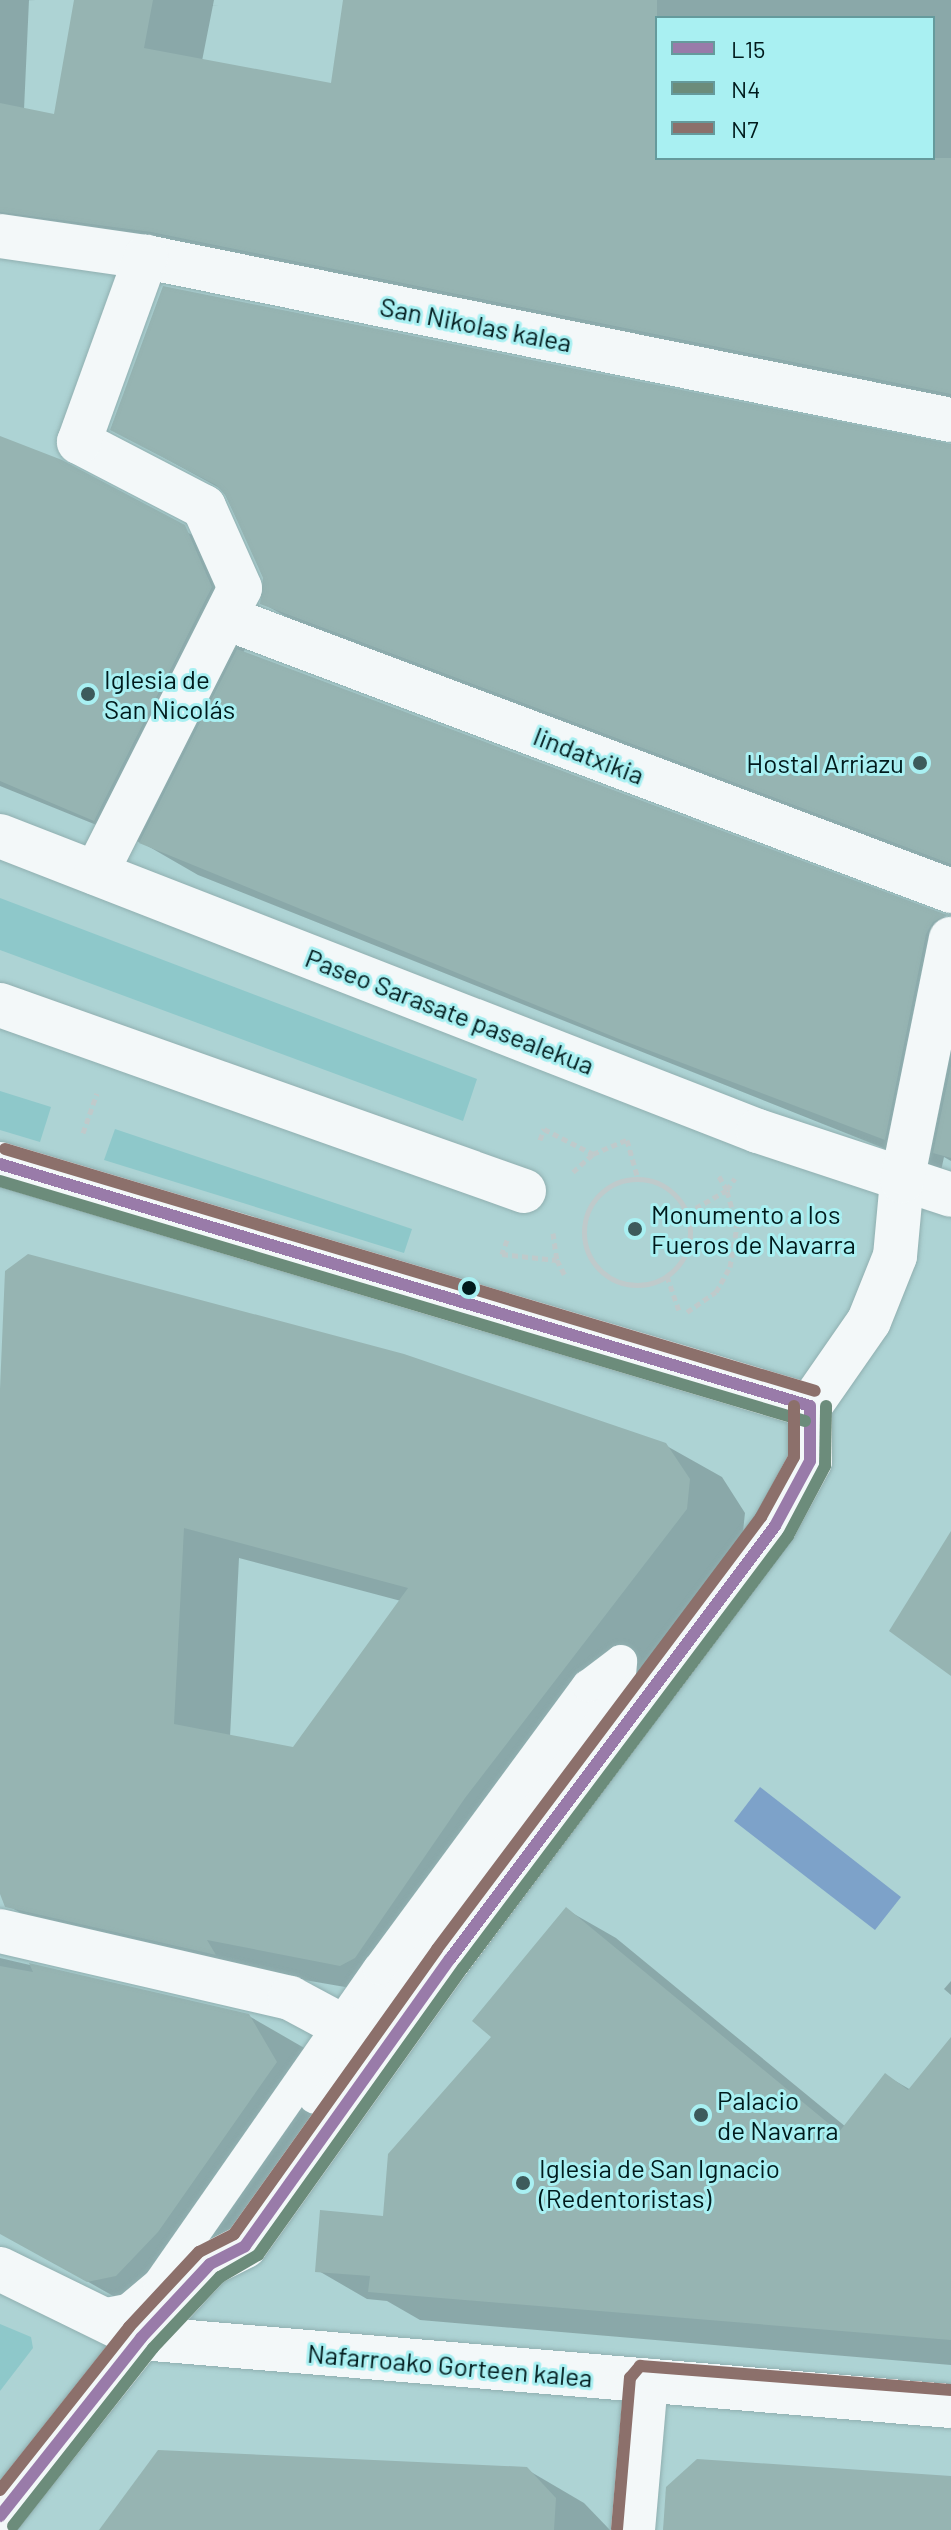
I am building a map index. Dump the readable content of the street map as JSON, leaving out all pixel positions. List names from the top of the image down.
{
  "streets": {
    "street": [
      "San Nikolas kalea",
      "Iindatxikia",
      "Paseo Sarasate pasealekua",
      "Nafarroako Gorteen kalea"
    ]
  },
  "places": [
    "Iglesia de San Nicolás",
    "Hostal Arriazu",
    "Monumento a los Fueros de Navarra",
    "Palacio de Navarra",
    "Iglesia de San Ignacio (Redentoristas)"
  ],
  "lines": ["transit line N7", "transit line L15", "transit line N4"],
  "legend": ["L15", "N4", "N7"]
}
